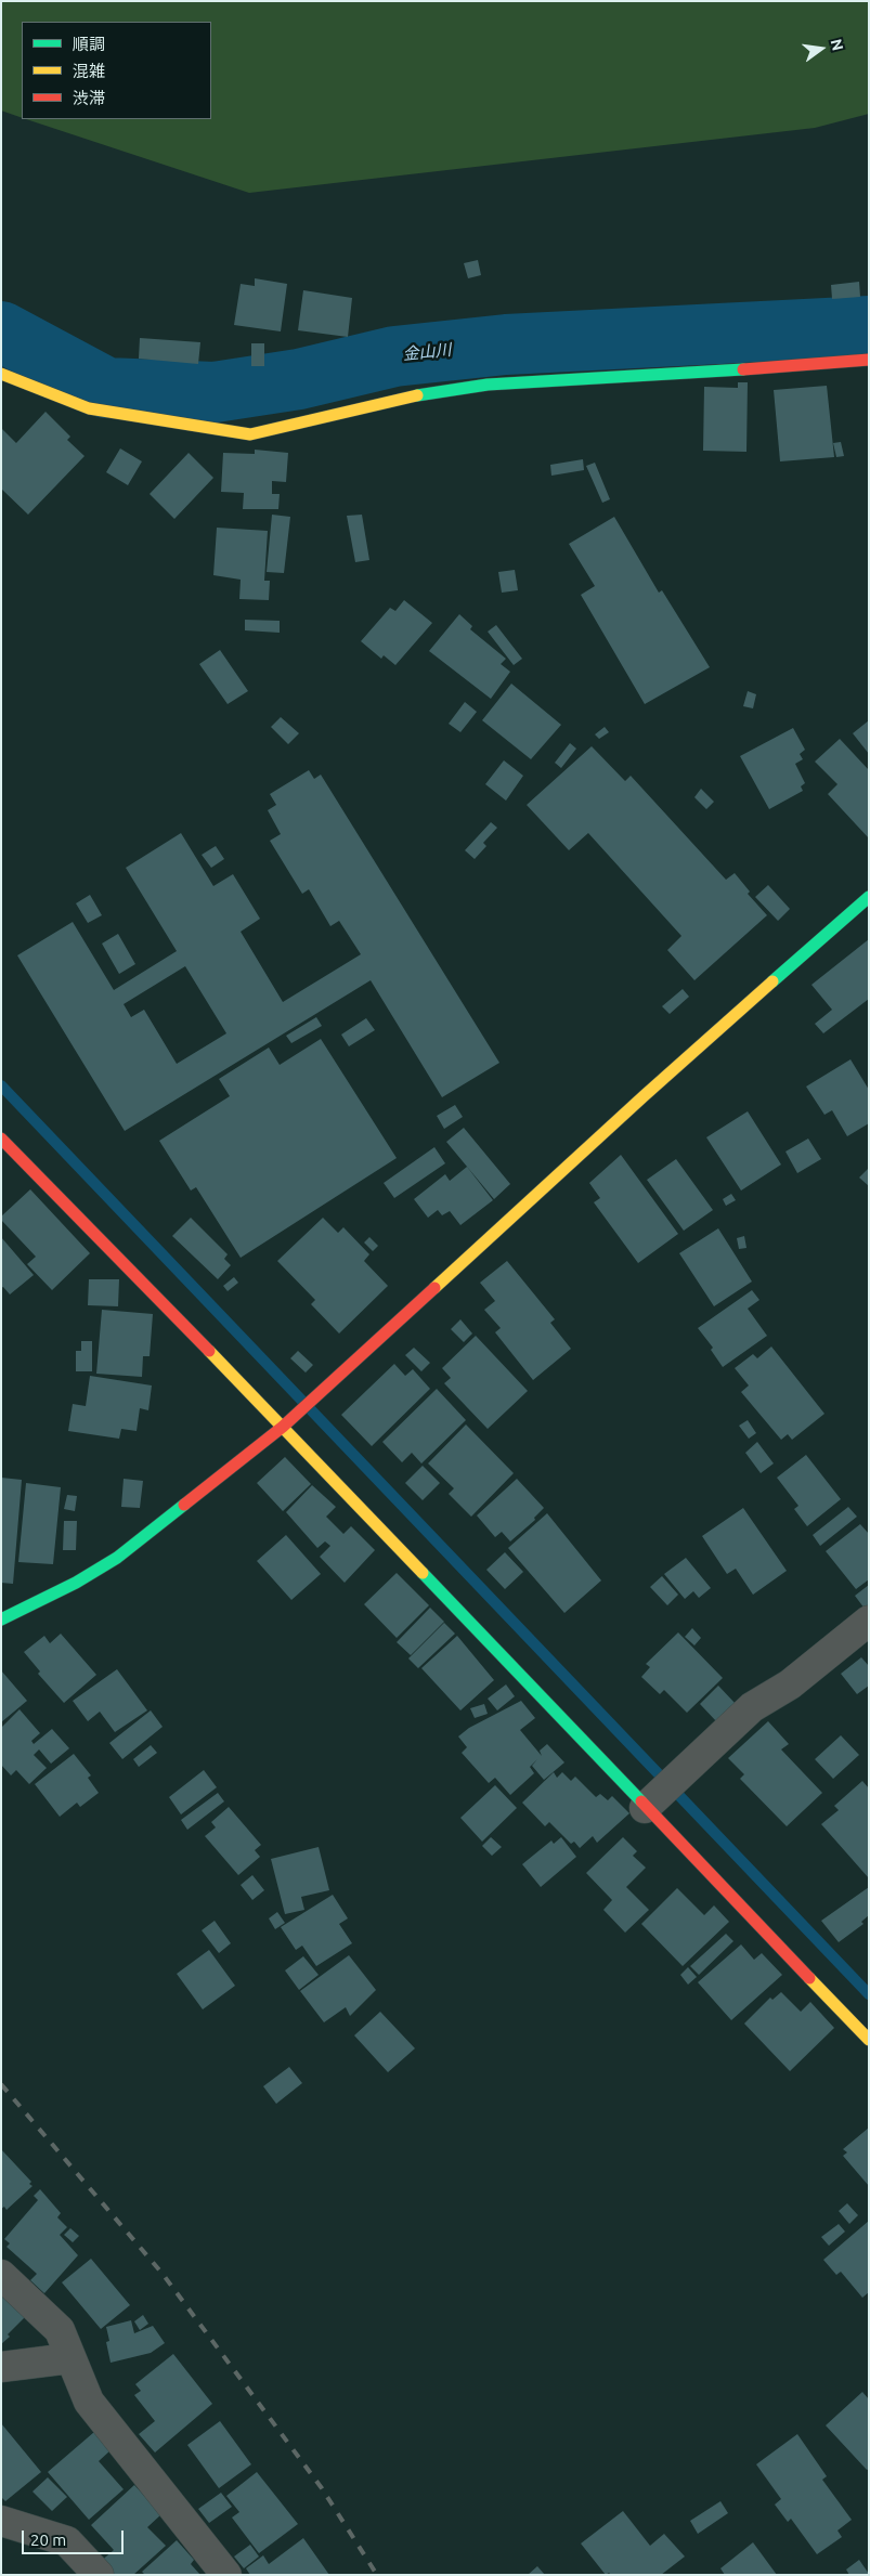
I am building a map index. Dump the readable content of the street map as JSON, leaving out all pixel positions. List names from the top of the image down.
{
  "water": ["金山川"],
  "legend": ["順調", "混雑", "渋滞"],
  "scale_bar": "20 m",
  "north": "right"
}
